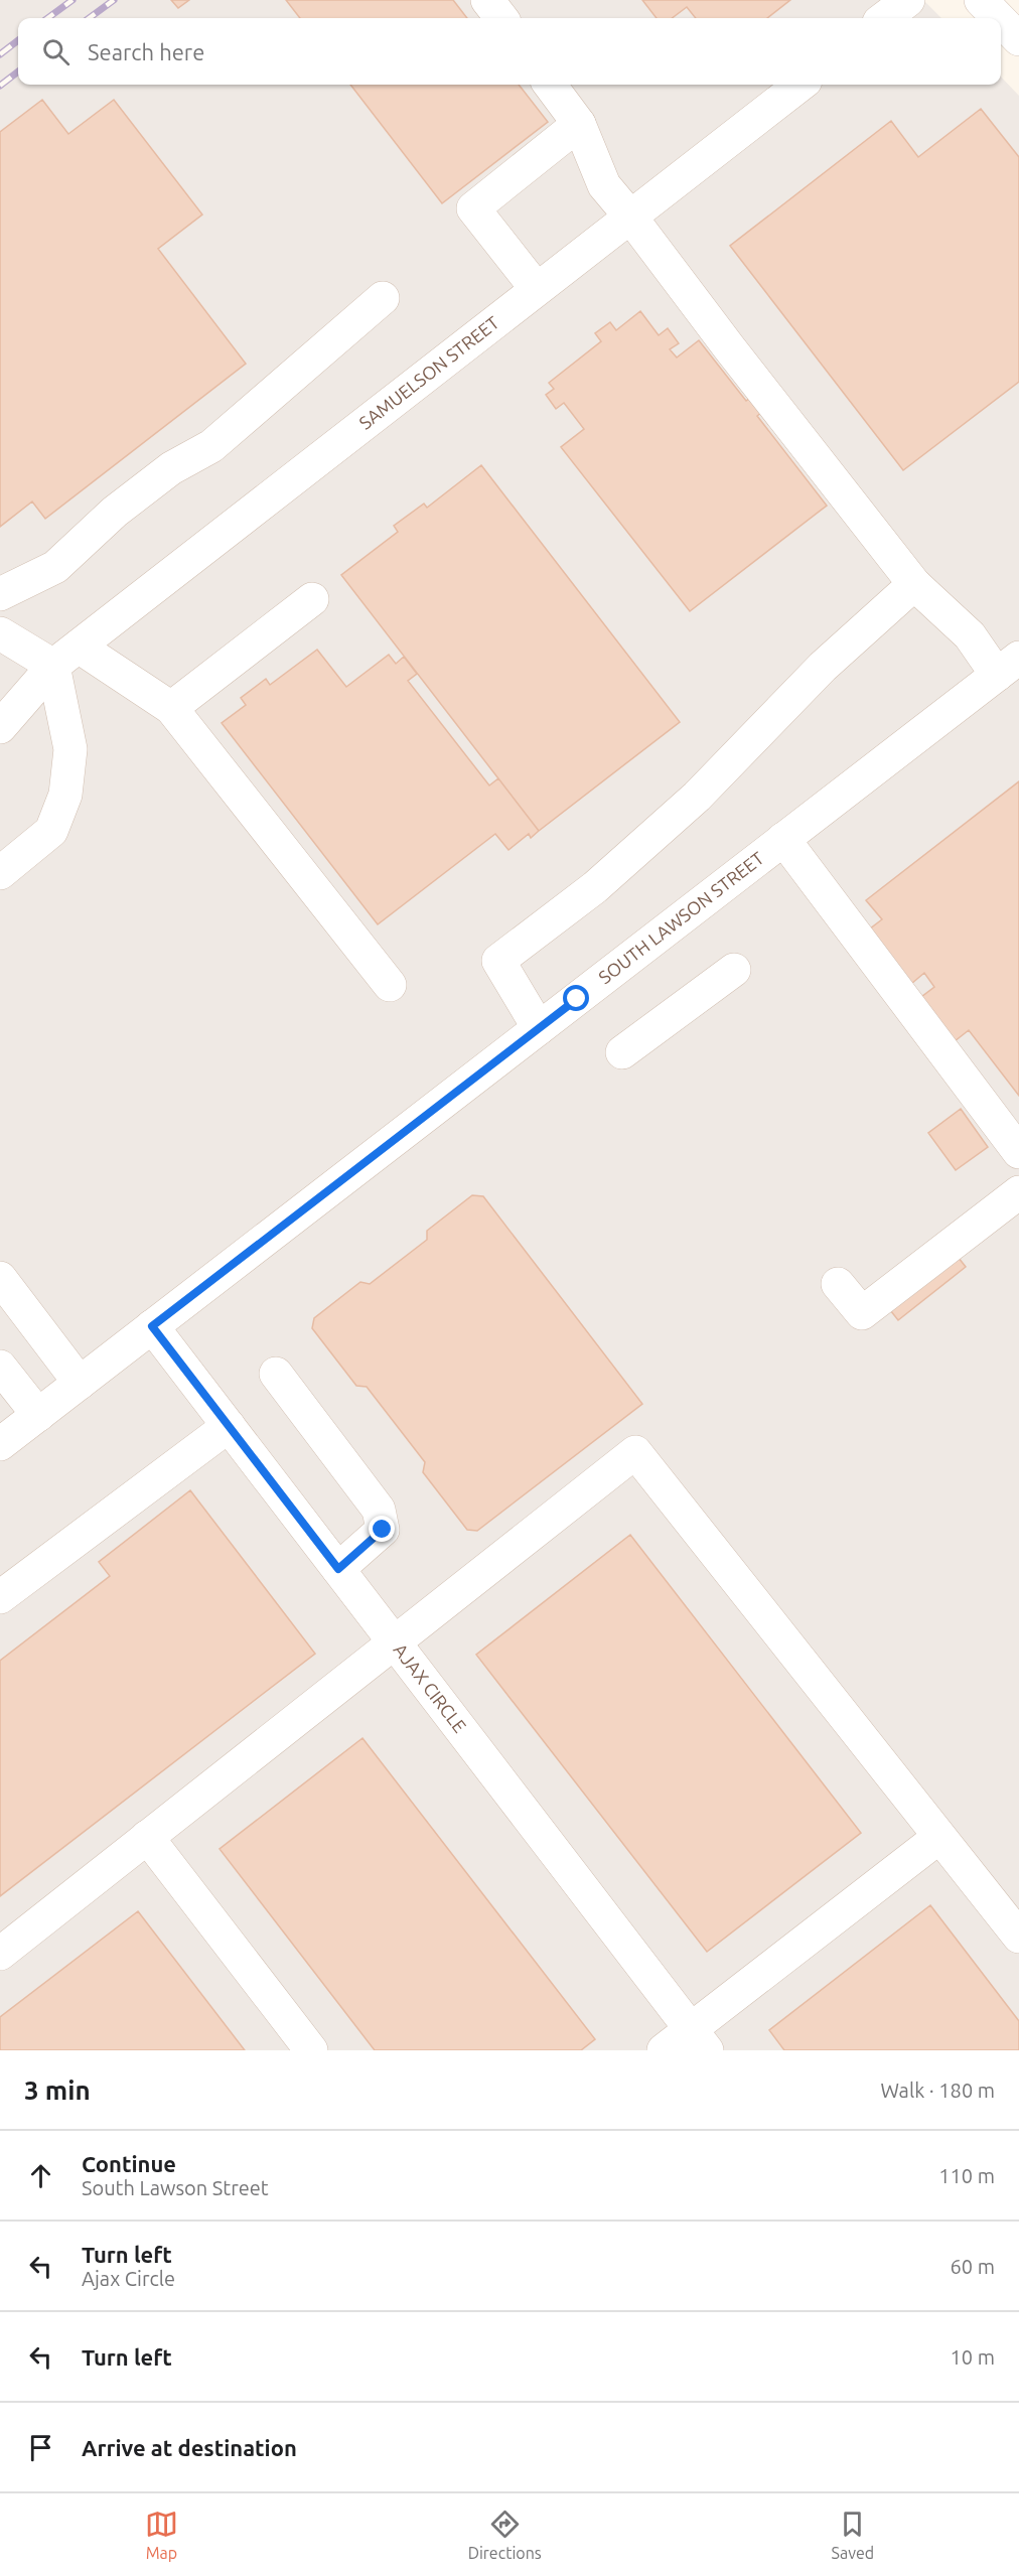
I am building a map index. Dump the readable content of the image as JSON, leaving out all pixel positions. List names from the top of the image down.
{
  "streets": {
    "street": ["SAMUELSON STREET", "SOUTH LAWSON STREET", "AJAX CIRCLE"]
  },
  "crossings": [
    ["SOUTH LAWSON STREET", "AJAX CIRCLE"]
  ],
  "page": {
    "search": "Search here",
    "heading": ["3 min", "Walk · 180 m"],
    "list": [
      ["Continue", "South Lawson Street", "110 m"],
      ["Turn left", "Ajax Circle", "60 m"],
      ["Turn left", "10 m"],
      "Arrive at destination"
    ],
    "nav": ["Map", "Directions", "Saved"]
  }
}
